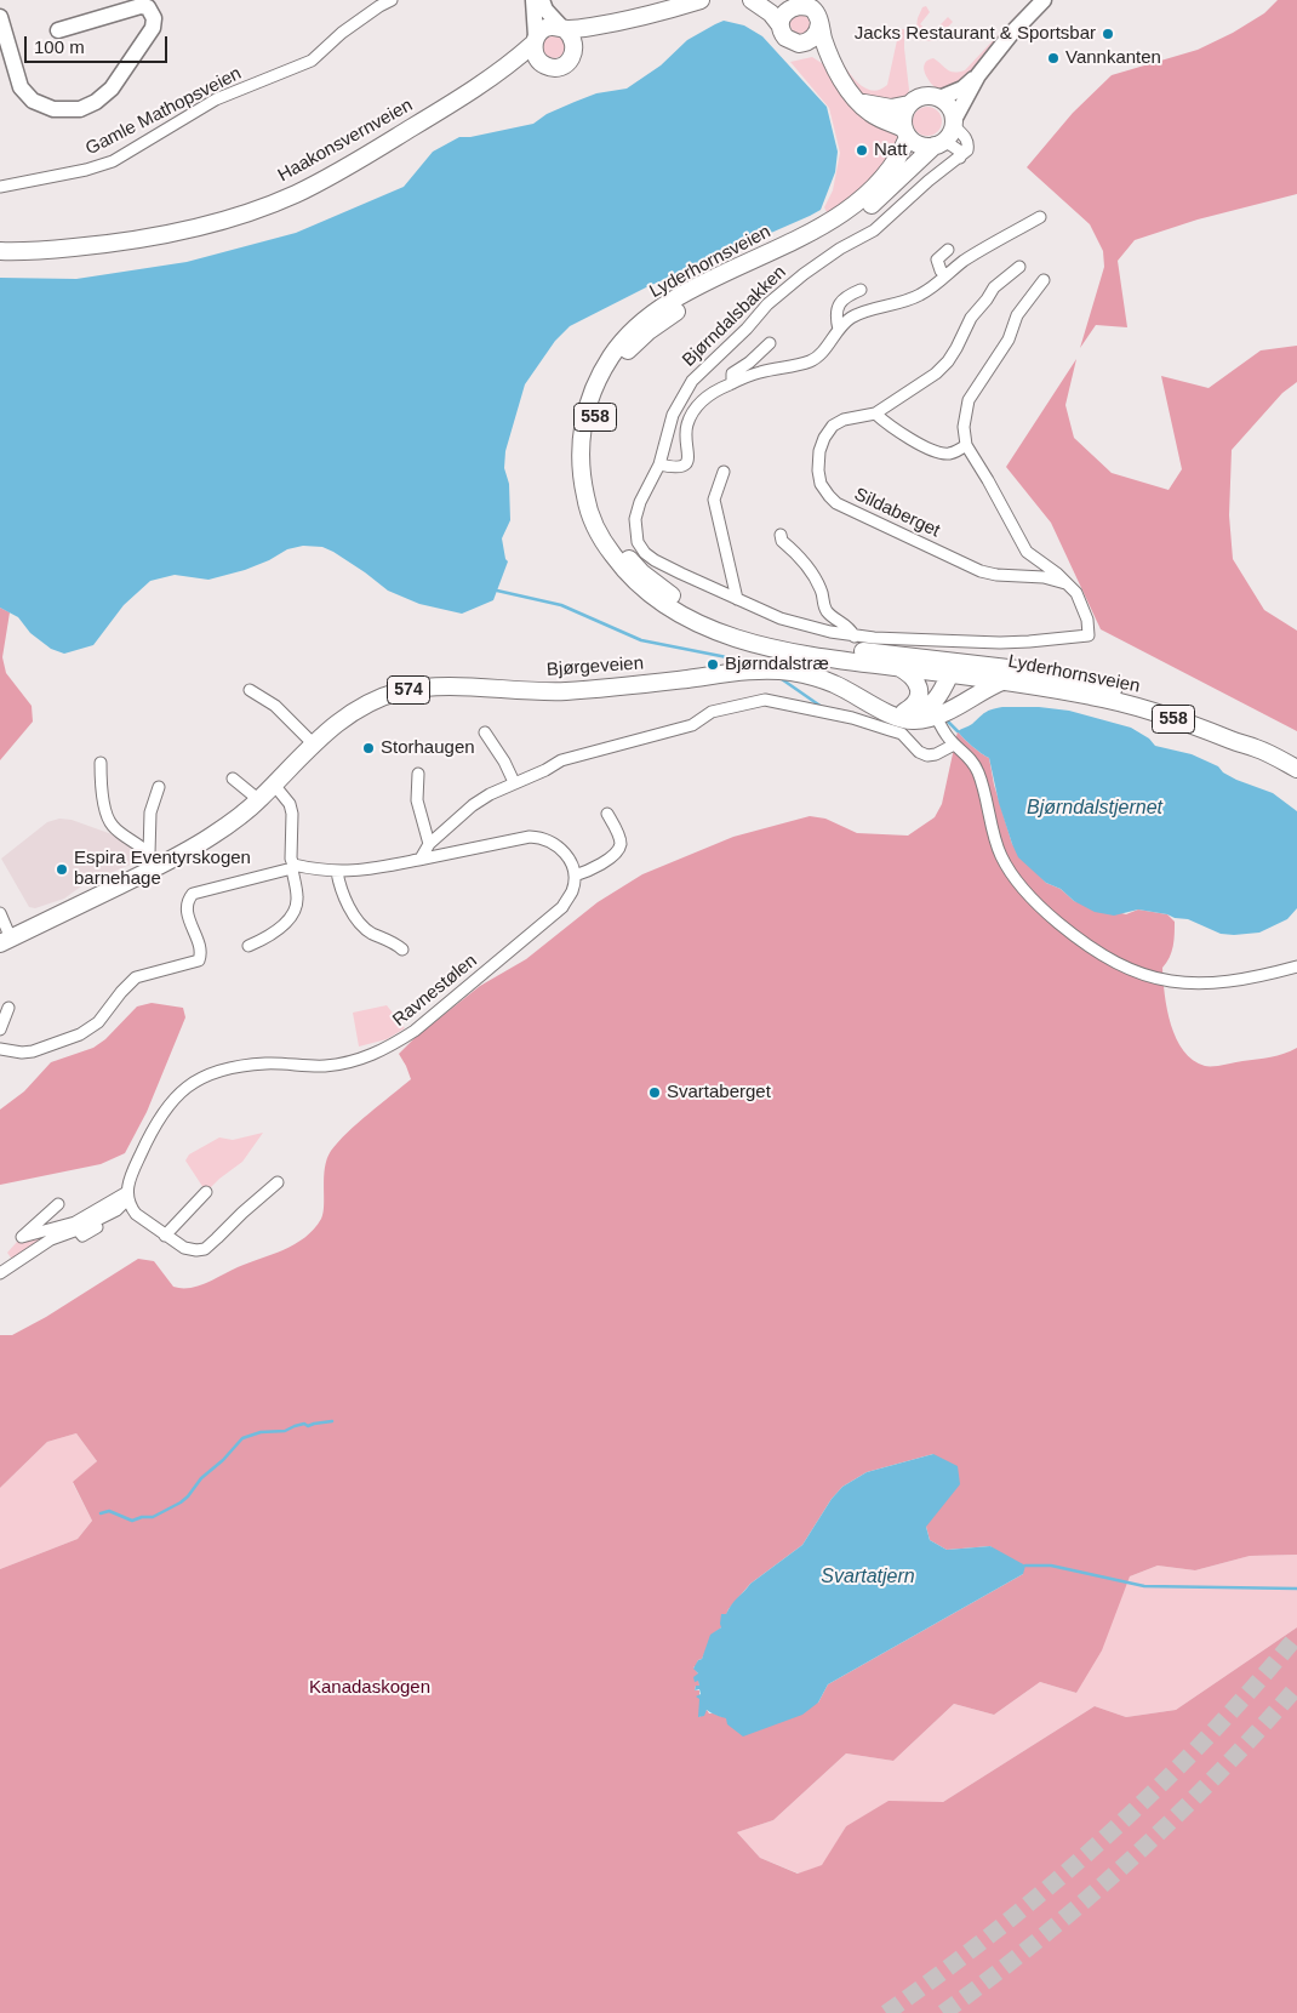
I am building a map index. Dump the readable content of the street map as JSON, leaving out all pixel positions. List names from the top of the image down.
{
  "streets": {
    "main road": [
      "Haakonsvernveien",
      "Lyderhornsveien",
      "558",
      "Bjørgeveien",
      "574"
    ],
    "street": [
      "Gamle Mathopsveien",
      "Bjørndalsbakken",
      "Sildaberget",
      "Ravnestølen"
    ]
  },
  "crossings": [
    ["Lyderhornsveien", "558"],
    ["Lyderhornsveien", "Bjørgeveien"],
    ["Bjørndalsbakken", "Sildaberget"]
  ],
  "water": ["Bjørndalstjernet", "Svartatjern"],
  "parks": ["Kanadaskogen"],
  "places": [
    "Jacks Restaurant & Sportsbar",
    "Vannkanten",
    "Natt",
    "Bjørndalstræ",
    "Storhaugen",
    "Espira Eventyrskogen barnehage",
    "Svartaberget"
  ],
  "scale_bar": "100 m"
}
